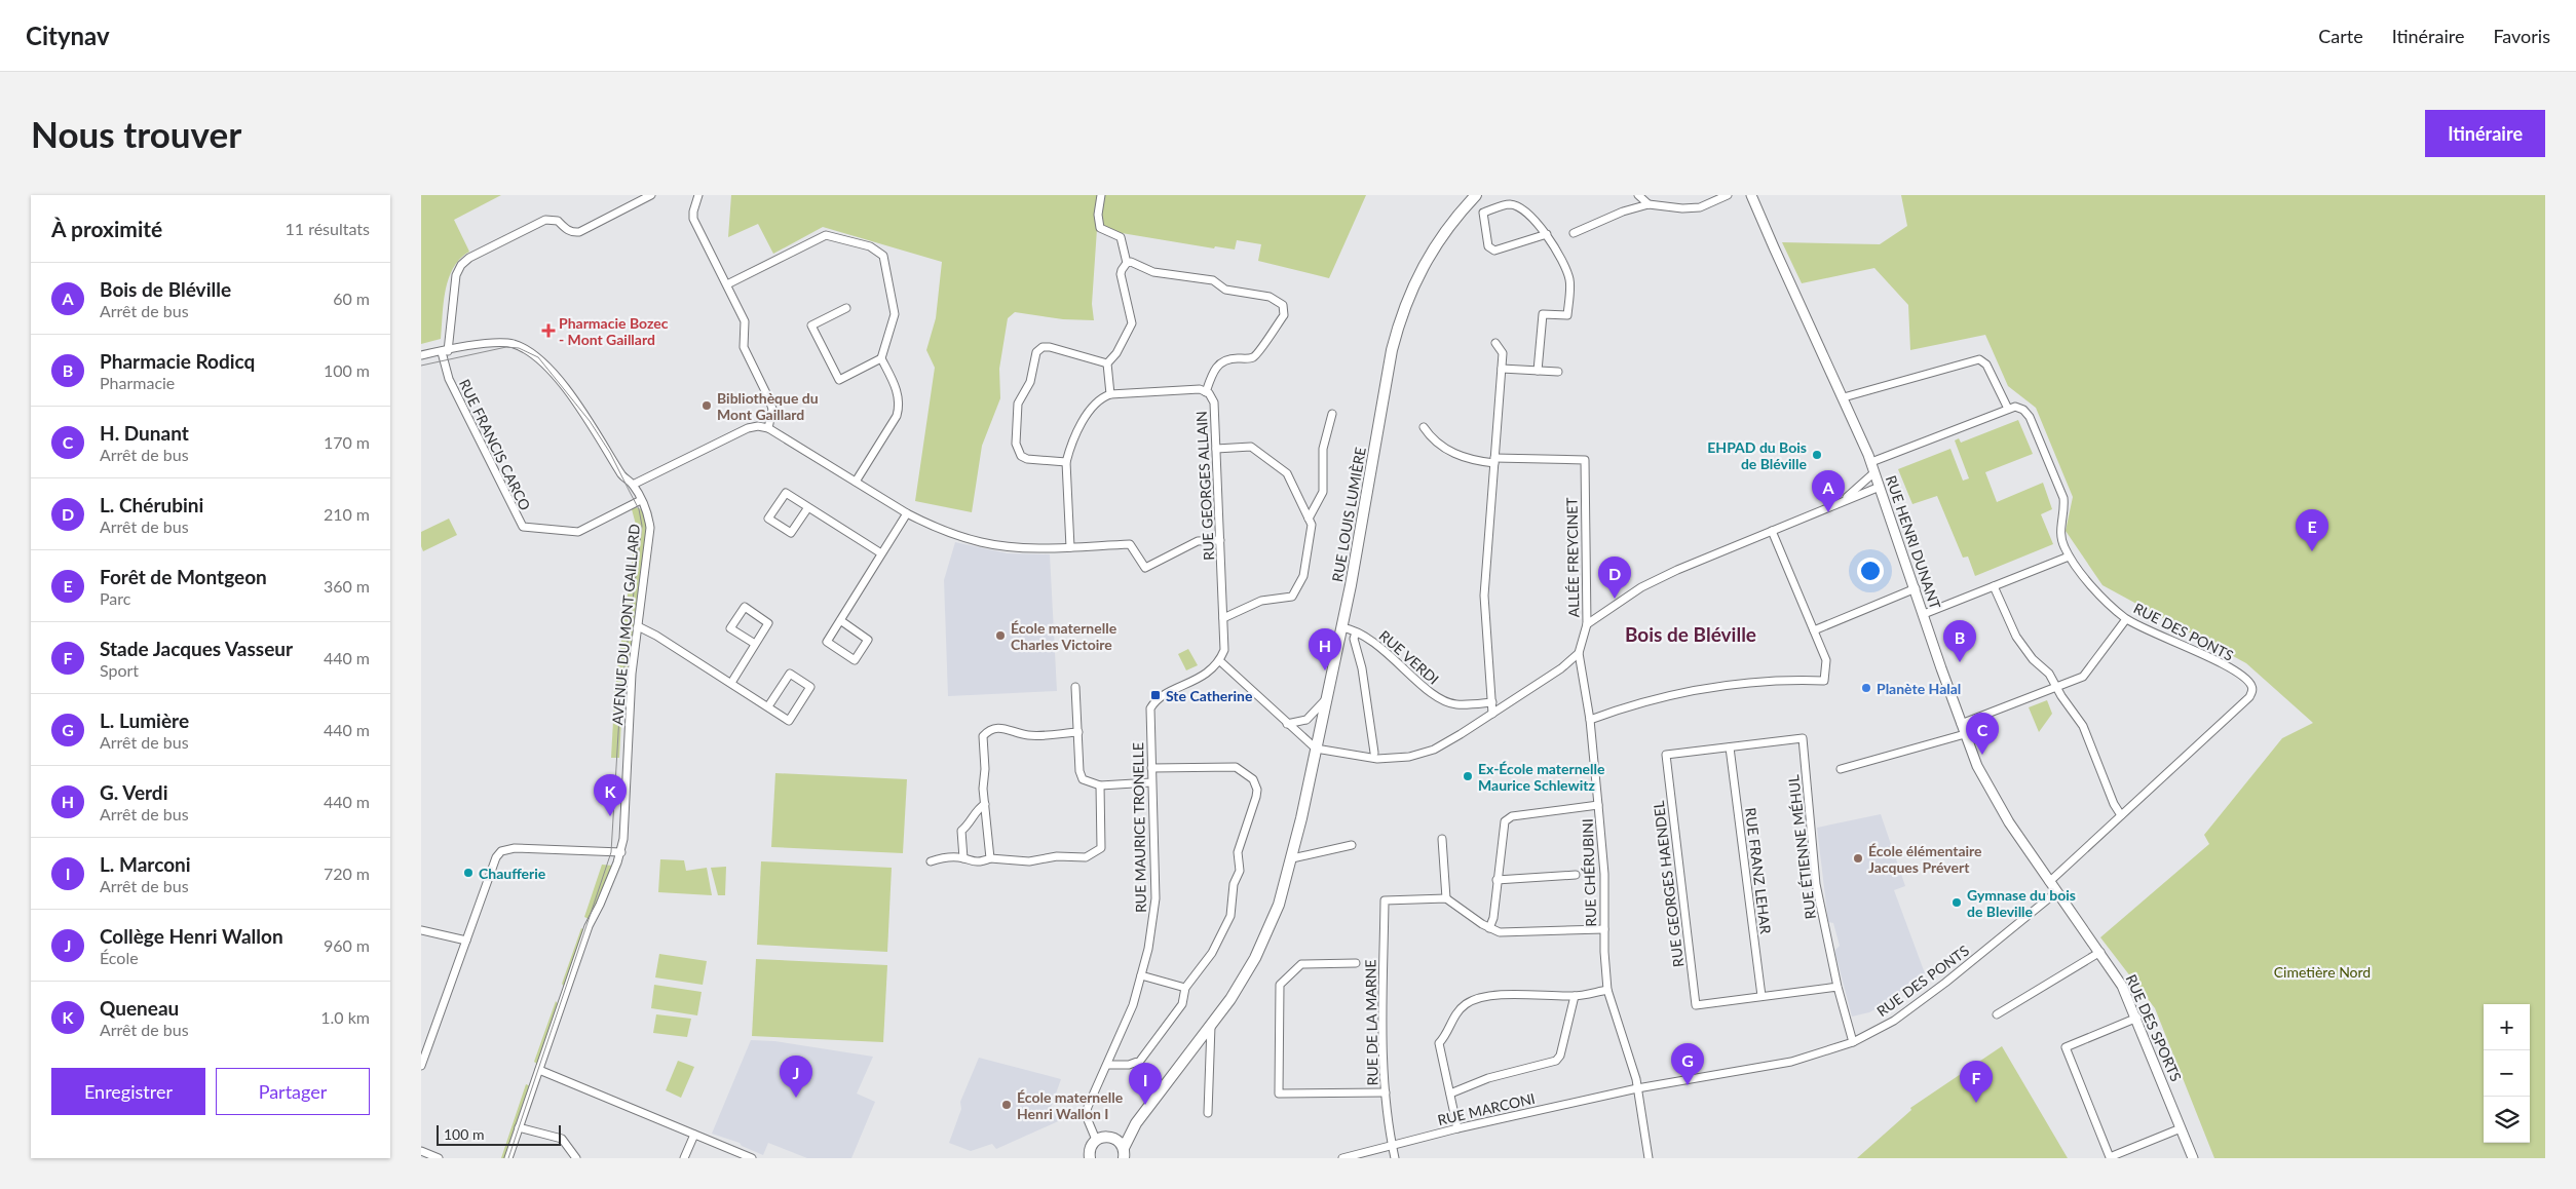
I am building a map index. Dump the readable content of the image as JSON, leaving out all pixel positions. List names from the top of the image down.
{
  "streets": {
    "main road": ["RUE LOUIS LUMIÈRE"],
    "street": [
      "RUE FRANCIS CARCO",
      "RUE GEORGES ALLAIN",
      "RUE HENRI DUNANT",
      "ALLÉE FREYCINET",
      "AVENUE DU MONT GAILLARD",
      "RUE DES PONTS",
      "RUE VERDI",
      "RUE MAURICE TRONELLE",
      "RUE ÉTIENNE MÉHUL",
      "RUE FRANZ LEHAR",
      "RUE CHÉRUBINI",
      "RUE GEORGES HAENDEL",
      "RUE DE LA MARNE",
      "RUE DES SPORTS",
      "RUE MARCONI"
    ]
  },
  "crossings": [
    ["RUE FRANCIS CARCO", "AVENUE DU MONT GAILLARD"],
    ["RUE GEORGES ALLAIN", "RUE MAURICE TRONELLE"],
    ["RUE LOUIS LUMIÈRE", "RUE VERDI"],
    ["RUE LOUIS LUMIÈRE", "RUE MAURICE TRONELLE"],
    ["RUE HENRI DUNANT", "RUE DES PONTS"],
    ["RUE HENRI DUNANT", "RUE DES SPORTS"],
    ["ALLÉE FREYCINET", "RUE CHÉRUBINI"],
    ["RUE DES PONTS", "RUE ÉTIENNE MÉHUL"],
    ["RUE DES PONTS", "RUE CHÉRUBINI"],
    ["RUE DES PONTS", "RUE DES SPORTS"],
    ["RUE DES PONTS", "RUE MARCONI"],
    ["RUE ÉTIENNE MÉHUL", "RUE GEORGES HAENDEL"],
    ["RUE FRANZ LEHAR", "RUE GEORGES HAENDEL"],
    ["RUE CHÉRUBINI", "RUE MARCONI"],
    ["RUE DE LA MARNE", "RUE MARCONI"]
  ],
  "districts": ["Bois de Bléville"],
  "parks": ["Cimetière Nord"],
  "places": {
    "health": ["Pharmacie Bozec - Mont Gaillard"],
    "other": [
      "Bibliothèque du Mont Gaillard",
      "EHPAD du Bois de Bléville",
      "École maternelle Charles Victoire",
      "Planète Halal",
      "Ex-École maternelle Maurice Schlewitz",
      "École élémentaire Jacques Prévert",
      "Chaufferie",
      "Gymnase du bois de Bleville",
      "École maternelle Henri Wallon I"
    ],
    "transit": ["Ste Catherine"]
  },
  "scale_bar": "100 m",
  "page": {
    "header": "Citynav",
    "nav": ["Carte", "Itinéraire", "Favoris"],
    "buttons": [
      "Itinéraire",
      ["Enregistrer", "Partager"]
    ],
    "title": "Nous trouver",
    "heading": ["À proximité", "11 résultats"],
    "list": [
      {
        "mark": "A",
        "name": "Bois de Bléville",
        "note": "Arrêt de bus",
        "value": "60 m"
      },
      {
        "mark": "B",
        "name": "Pharmacie Rodicq",
        "note": "Pharmacie",
        "value": "100 m"
      },
      {
        "mark": "C",
        "name": "H. Dunant",
        "note": "Arrêt de bus",
        "value": "170 m"
      },
      {
        "mark": "D",
        "name": "L. Chérubini",
        "note": "Arrêt de bus",
        "value": "210 m"
      },
      {
        "mark": "E",
        "name": "Forêt de Montgeon",
        "note": "Parc",
        "value": "360 m"
      },
      {
        "mark": "F",
        "name": "Stade Jacques Vasseur",
        "note": "Sport",
        "value": "440 m"
      },
      {
        "mark": "G",
        "name": "L. Lumière",
        "note": "Arrêt de bus",
        "value": "440 m"
      },
      {
        "mark": "H",
        "name": "G. Verdi",
        "note": "Arrêt de bus",
        "value": "440 m"
      },
      {
        "mark": "I",
        "name": "L. Marconi",
        "note": "Arrêt de bus",
        "value": "720 m"
      },
      {
        "mark": "J",
        "name": "Collège Henri Wallon",
        "note": "École",
        "value": "960 m"
      },
      {
        "mark": "K",
        "name": "Queneau",
        "note": "Arrêt de bus",
        "value": "1.0 km"
      }
    ],
    "pins": [
      "A",
      "E",
      "D",
      "B",
      "H",
      "C",
      "K",
      "G",
      "J",
      "F",
      "I"
    ],
    "map_buttons": ["+", "−"],
    "scale": "100 m"
  }
}
